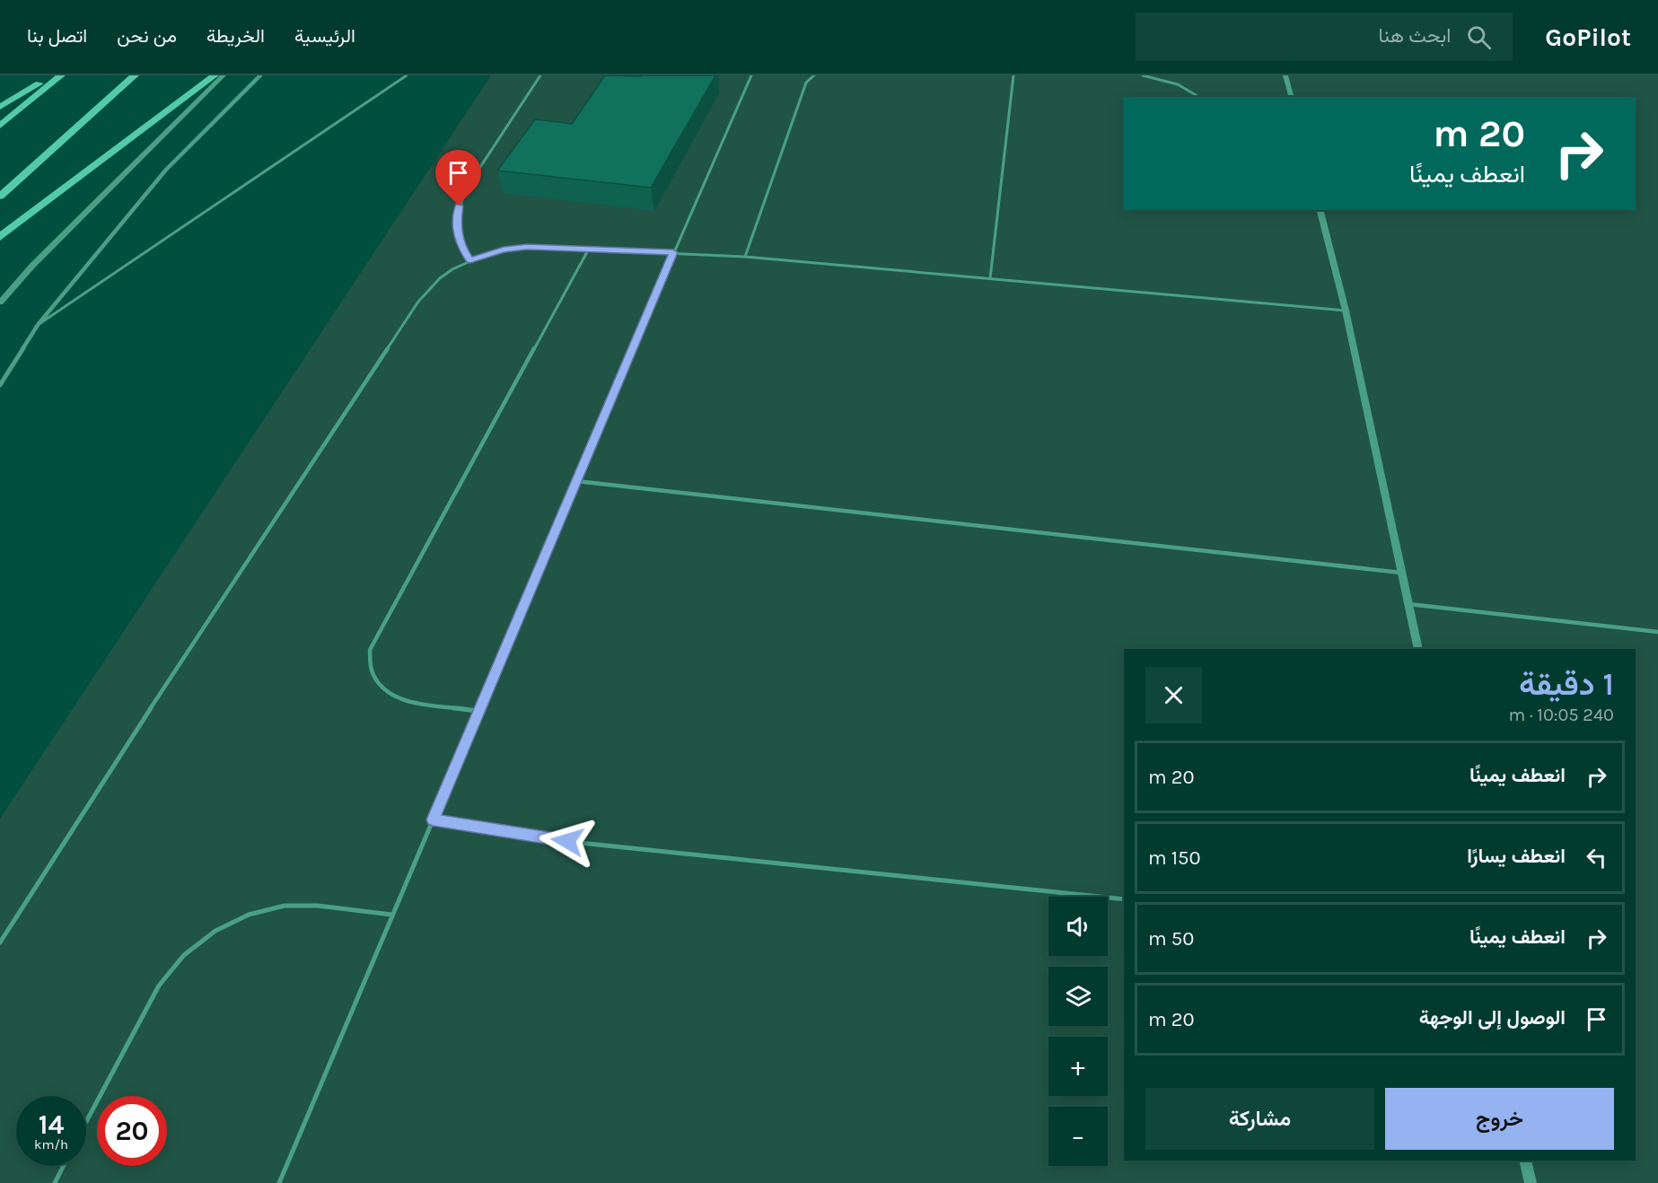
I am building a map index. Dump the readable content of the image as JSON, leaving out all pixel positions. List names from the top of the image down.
{
  "page": {
    "header": "GoPilot",
    "search": "ابحث هنا",
    "nav": [
      "الرئيسية",
      "الخريطة",
      "من نحن",
      "اتصل بنا"
    ],
    "turn": ["20 m", "انعطف يمينًا"],
    "heading": ["1 دقيقة", "240 m · 10:05"],
    "list": [
      {
        "name": "انعطف يمينًا",
        "value": "20 m"
      },
      {
        "name": "انعطف يسارًا",
        "value": "150 m"
      },
      {
        "name": "انعطف يمينًا",
        "value": "50 m"
      },
      {
        "name": "الوصول إلى الوجهة",
        "value": "20 m"
      }
    ],
    "map_buttons": ["+", "−"],
    "buttons": ["خروج", "مشاركة"],
    "speed": "14 km/h",
    "limit": "20"
  }
}
